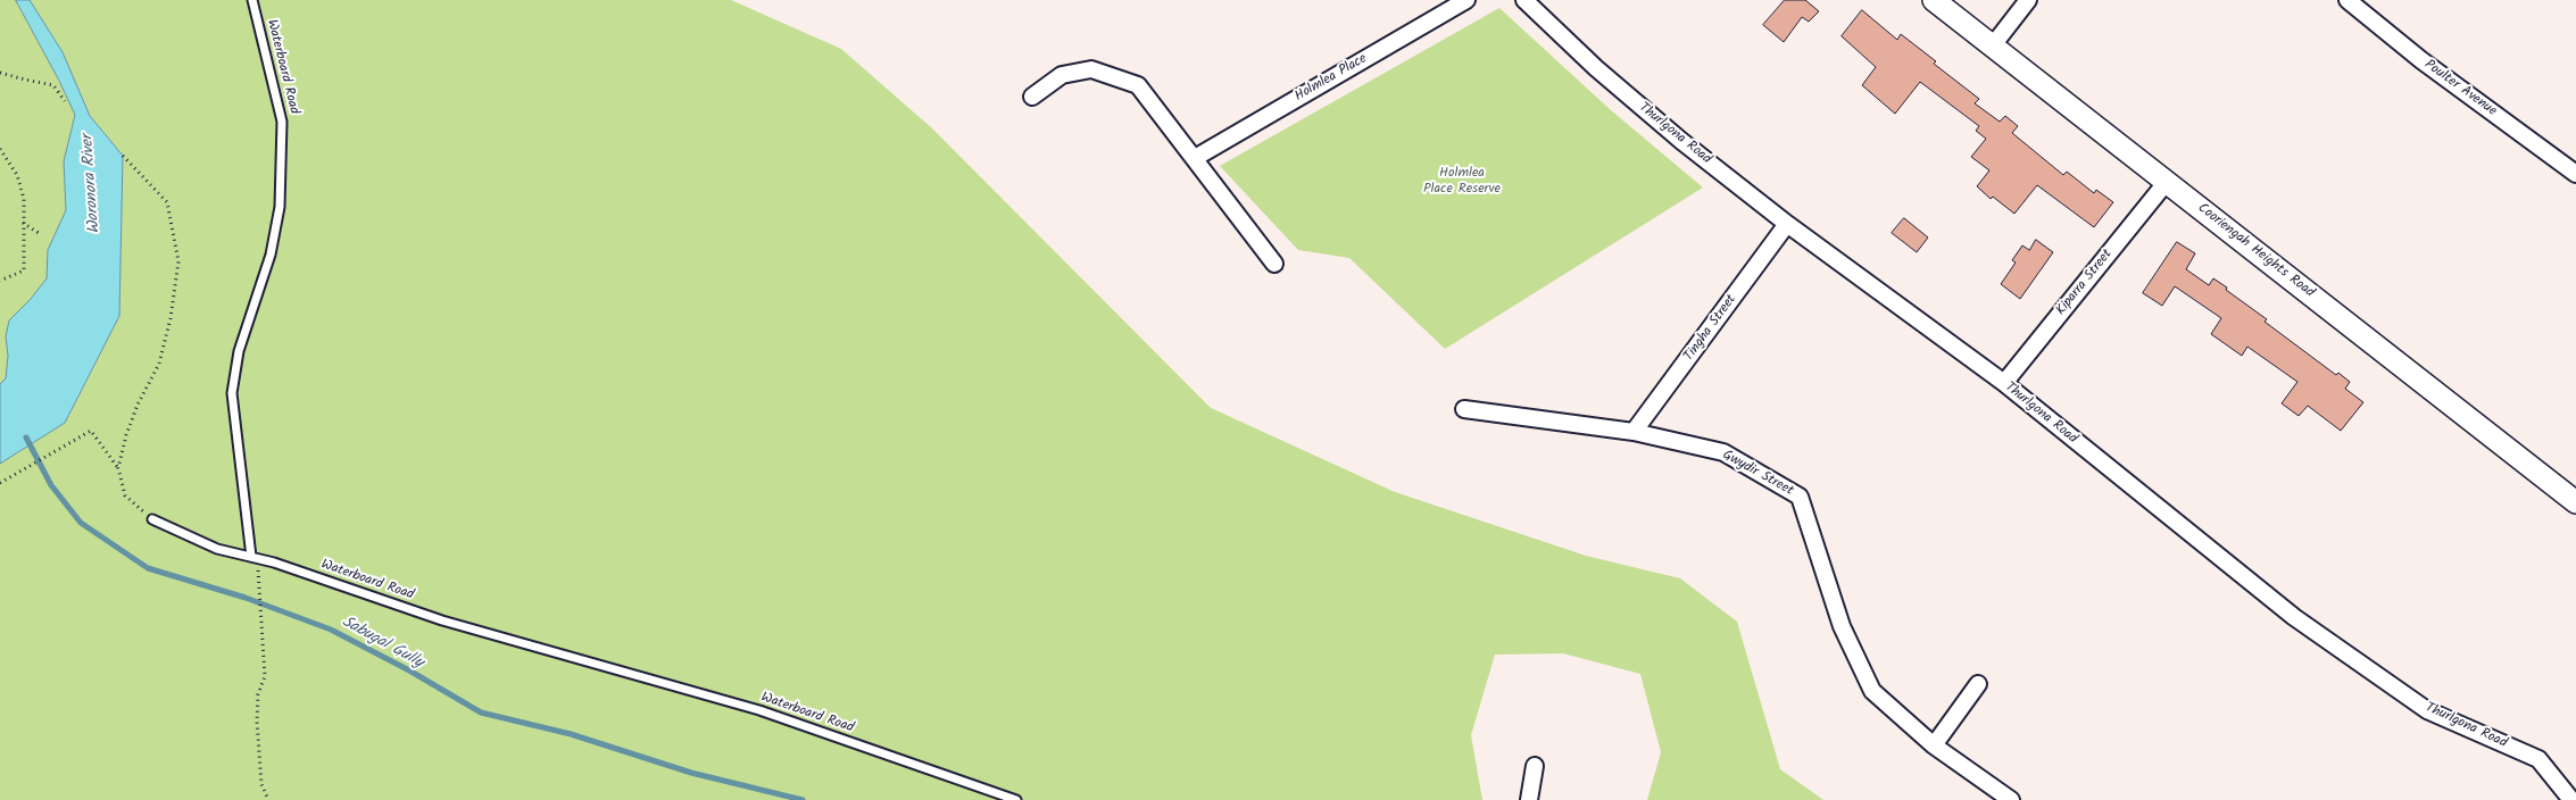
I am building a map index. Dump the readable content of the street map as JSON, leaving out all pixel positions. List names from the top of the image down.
{
  "streets": {
    "street": [
      "Holmlea Place",
      "Poulter Avenue",
      "Thurlgona Road",
      "Cooriengah Heights Road",
      "Kiparra Street",
      "Tingha Street",
      "Gwydir Street"
    ],
    "lane": ["Waterboard Road"]
  },
  "crossings": [
    ["Thurlgona Road", "Kiparra Street"],
    ["Thurlgona Road", "Tingha Street"],
    ["Cooriengah Heights Road", "Kiparra Street"],
    ["Tingha Street", "Gwydir Street"]
  ],
  "water": ["Woronora River", "Sabugal Gully"],
  "parks": ["Holmlea Place Reserve"]
}
